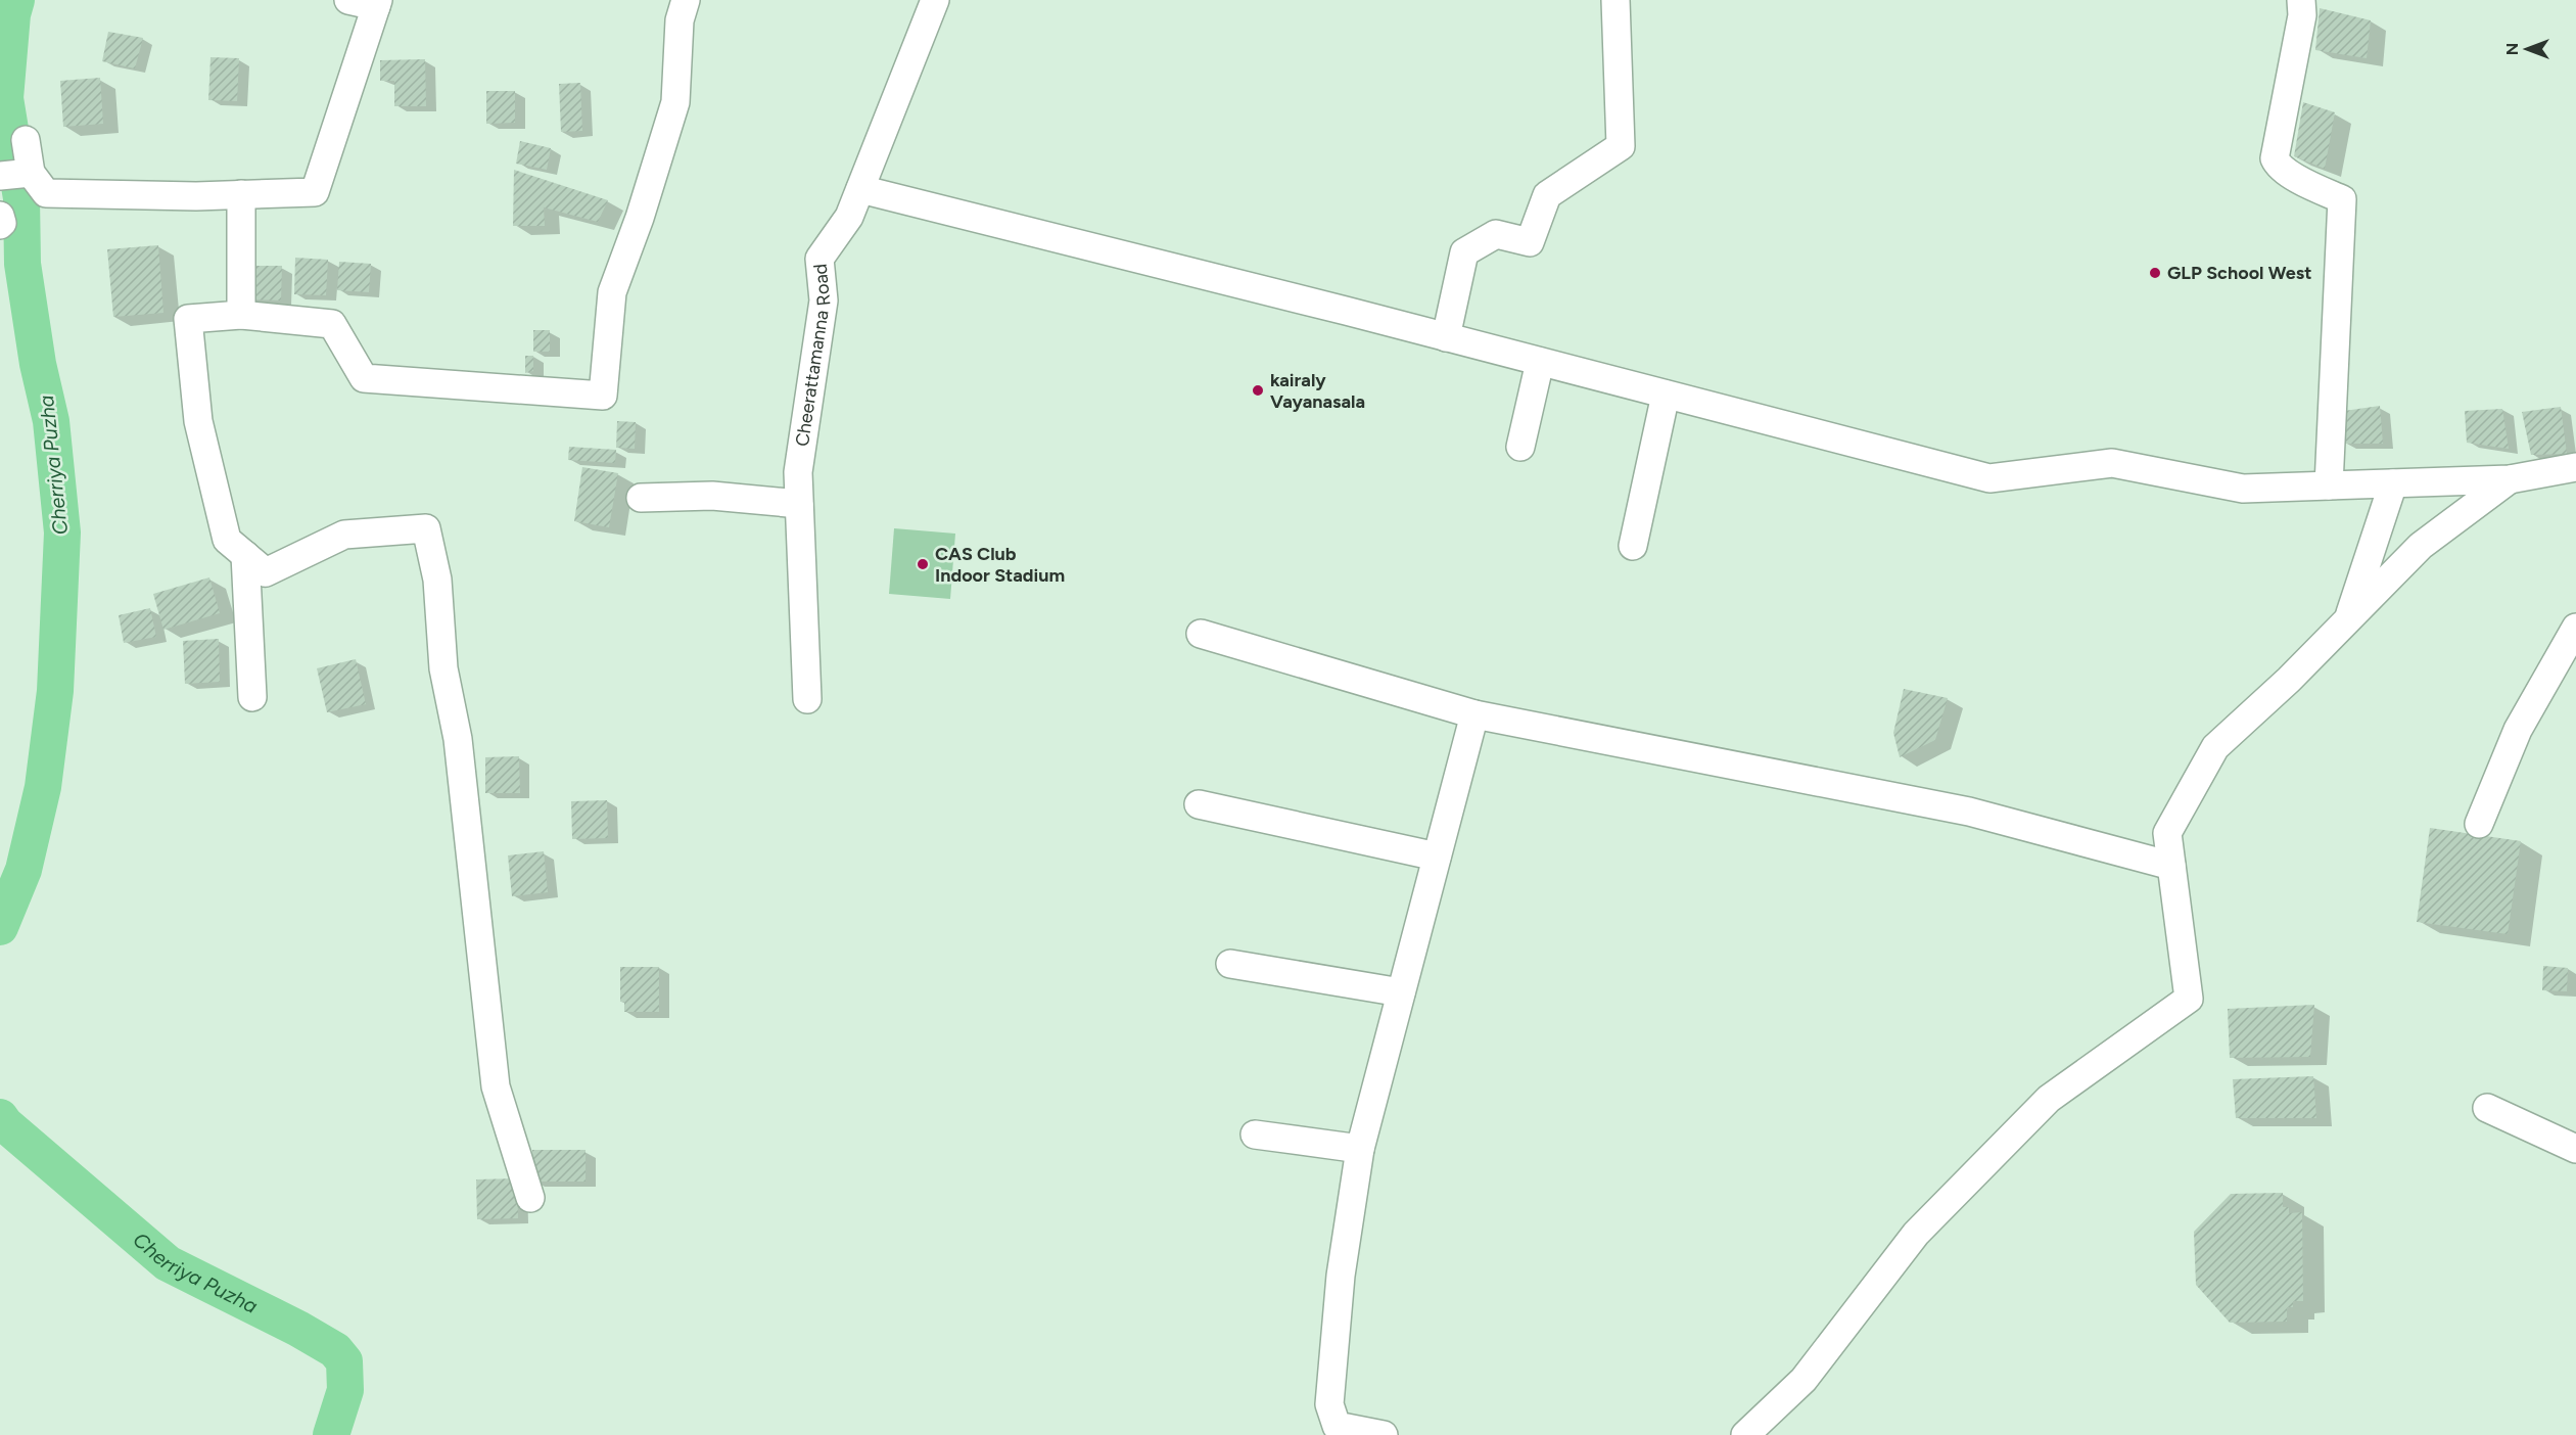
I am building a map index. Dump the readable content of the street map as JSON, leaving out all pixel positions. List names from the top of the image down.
{
  "streets": {
    "street": ["Cheerattamanna Road"]
  },
  "water": ["Cherriya Puzha"],
  "places": ["GLP School West", "kairaly Vayanasala", "CAS Club Indoor Stadium"],
  "north": "left"
}
